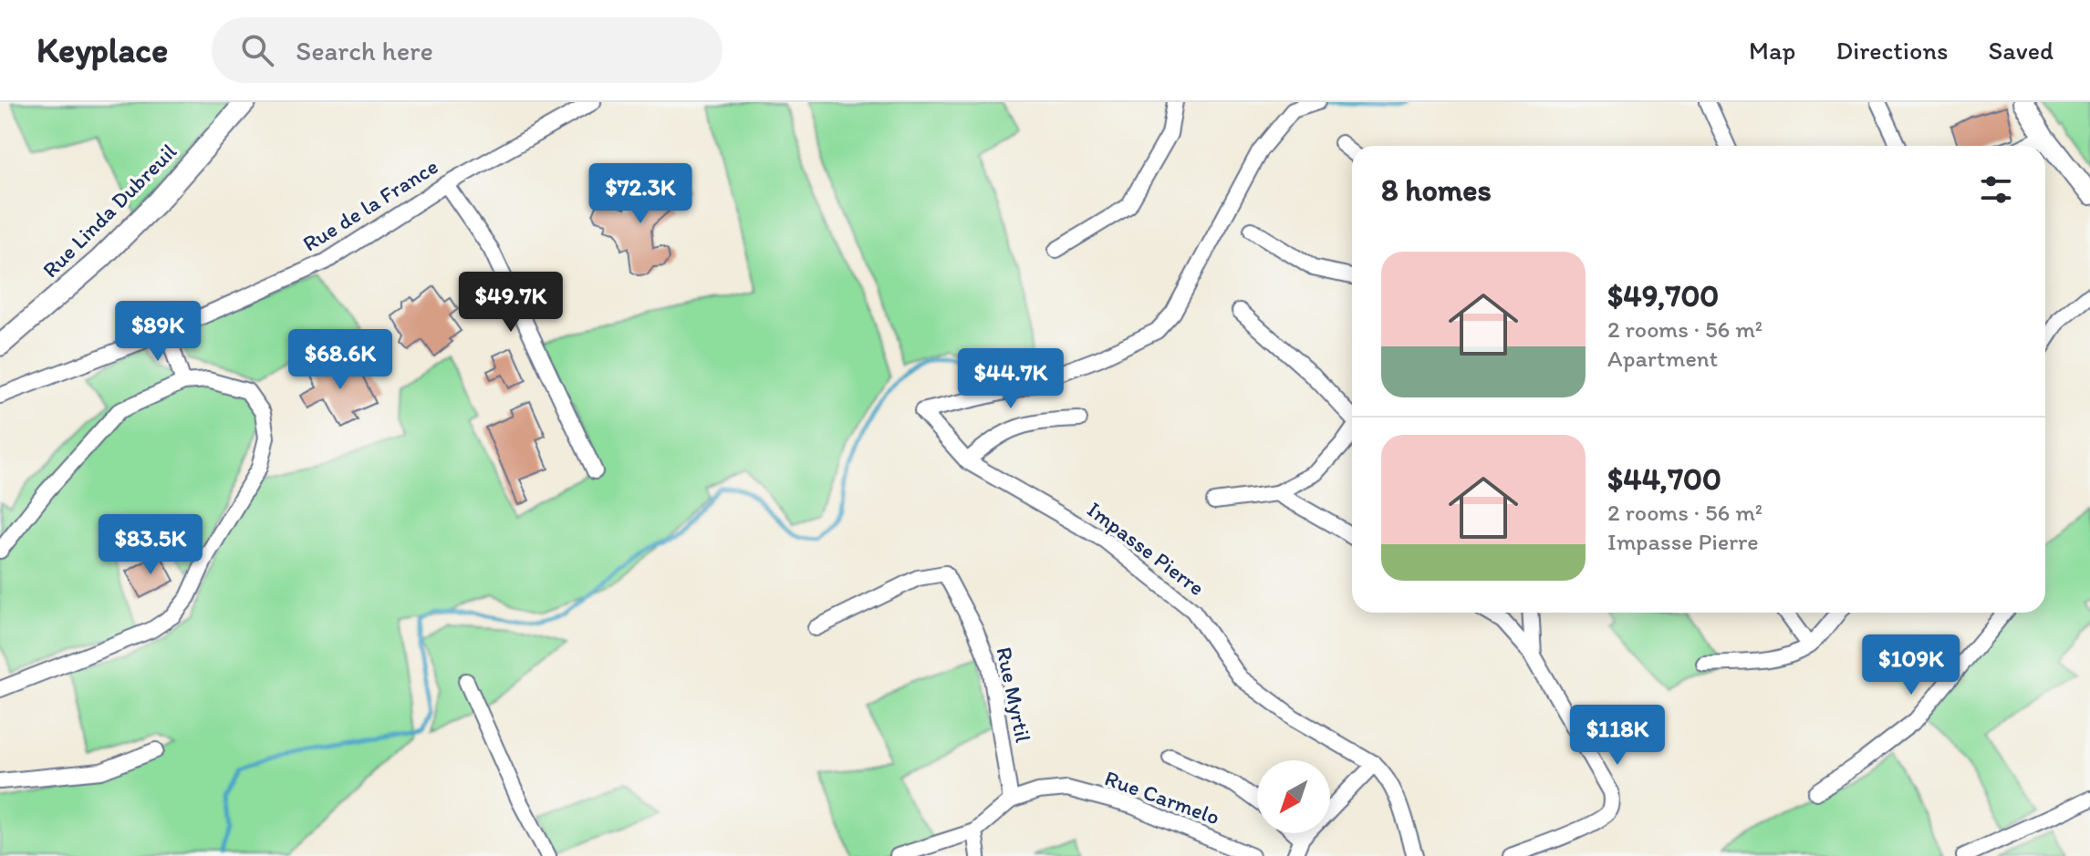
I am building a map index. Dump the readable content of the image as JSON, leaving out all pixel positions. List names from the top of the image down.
{
  "streets": {
    "street": [
      "Rue de la France",
      "Rue Linda Dubreuil",
      "Impasse Pierre",
      "Rue Myrtil",
      "Rue Carmelo"
    ]
  },
  "crossings": [
    ["Rue Myrtil", "Rue Carmelo"]
  ],
  "north": "bottom left",
  "page": {
    "header": "Keyplace",
    "search": "Search here",
    "nav": ["Map", "Directions", "Saved"],
    "heading": "8 homes",
    "price": [
      "$72.3K",
      "$49.7K",
      "$89K",
      "$68.6K",
      "$44.7K",
      "$83.5K",
      "$109K",
      "$118K"
    ],
    "list": [
      {
        "name": "$49,700",
        "note": "2 rooms · 56 m² · Apartment"
      },
      {
        "name": "$44,700",
        "note": "2 rooms · 56 m² · Impasse Pierre"
      }
    ]
  }
}
